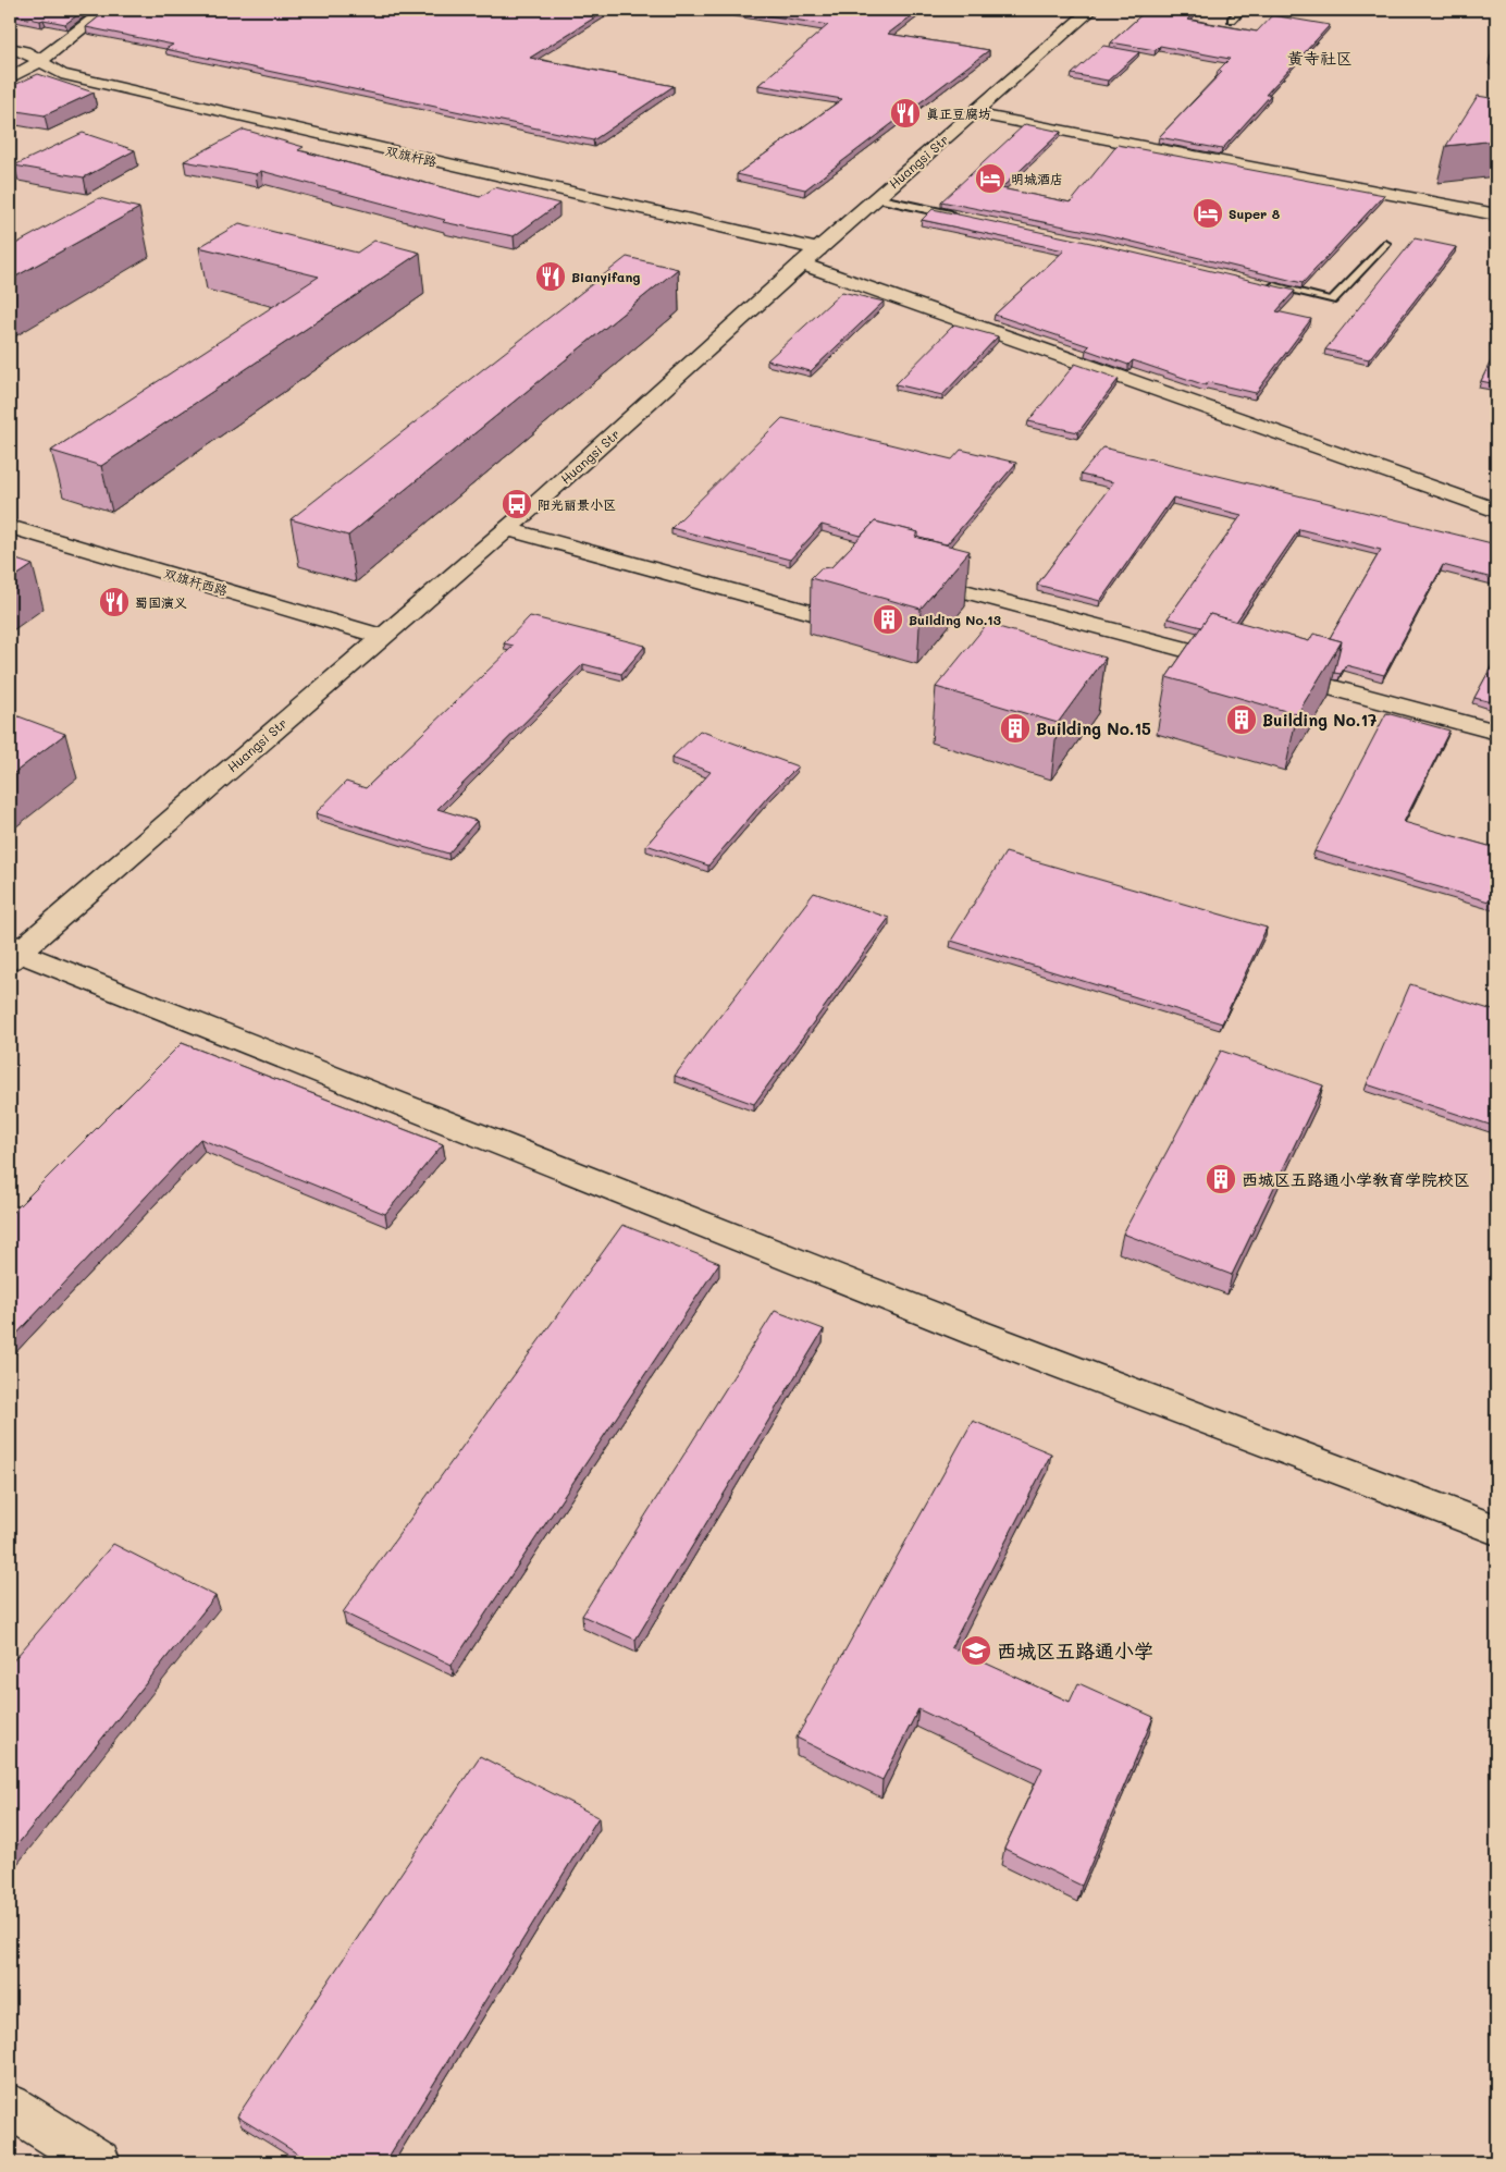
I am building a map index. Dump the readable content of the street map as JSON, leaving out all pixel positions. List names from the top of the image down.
{
  "streets": {
    "street": ["Huangsi Str", "双旗杆西路"]
  },
  "crossings": [
    ["Huangsi Str", "双旗杆西路"]
  ],
  "districts": ["黄寺社区"],
  "places": {
    "restaurant": ["真正豆腐坊", "Bianyifang", "蜀国演义"],
    "hotel": ["明城酒店", "Super 8"],
    "bus stop": ["阳光丽景小区"],
    "building": [
      "Building No.13",
      "Building No.17",
      "Building No.15",
      "西城区五路通小学教育学院校区"
    ],
    "school or university": ["西城区五路通小学"]
  }
}
